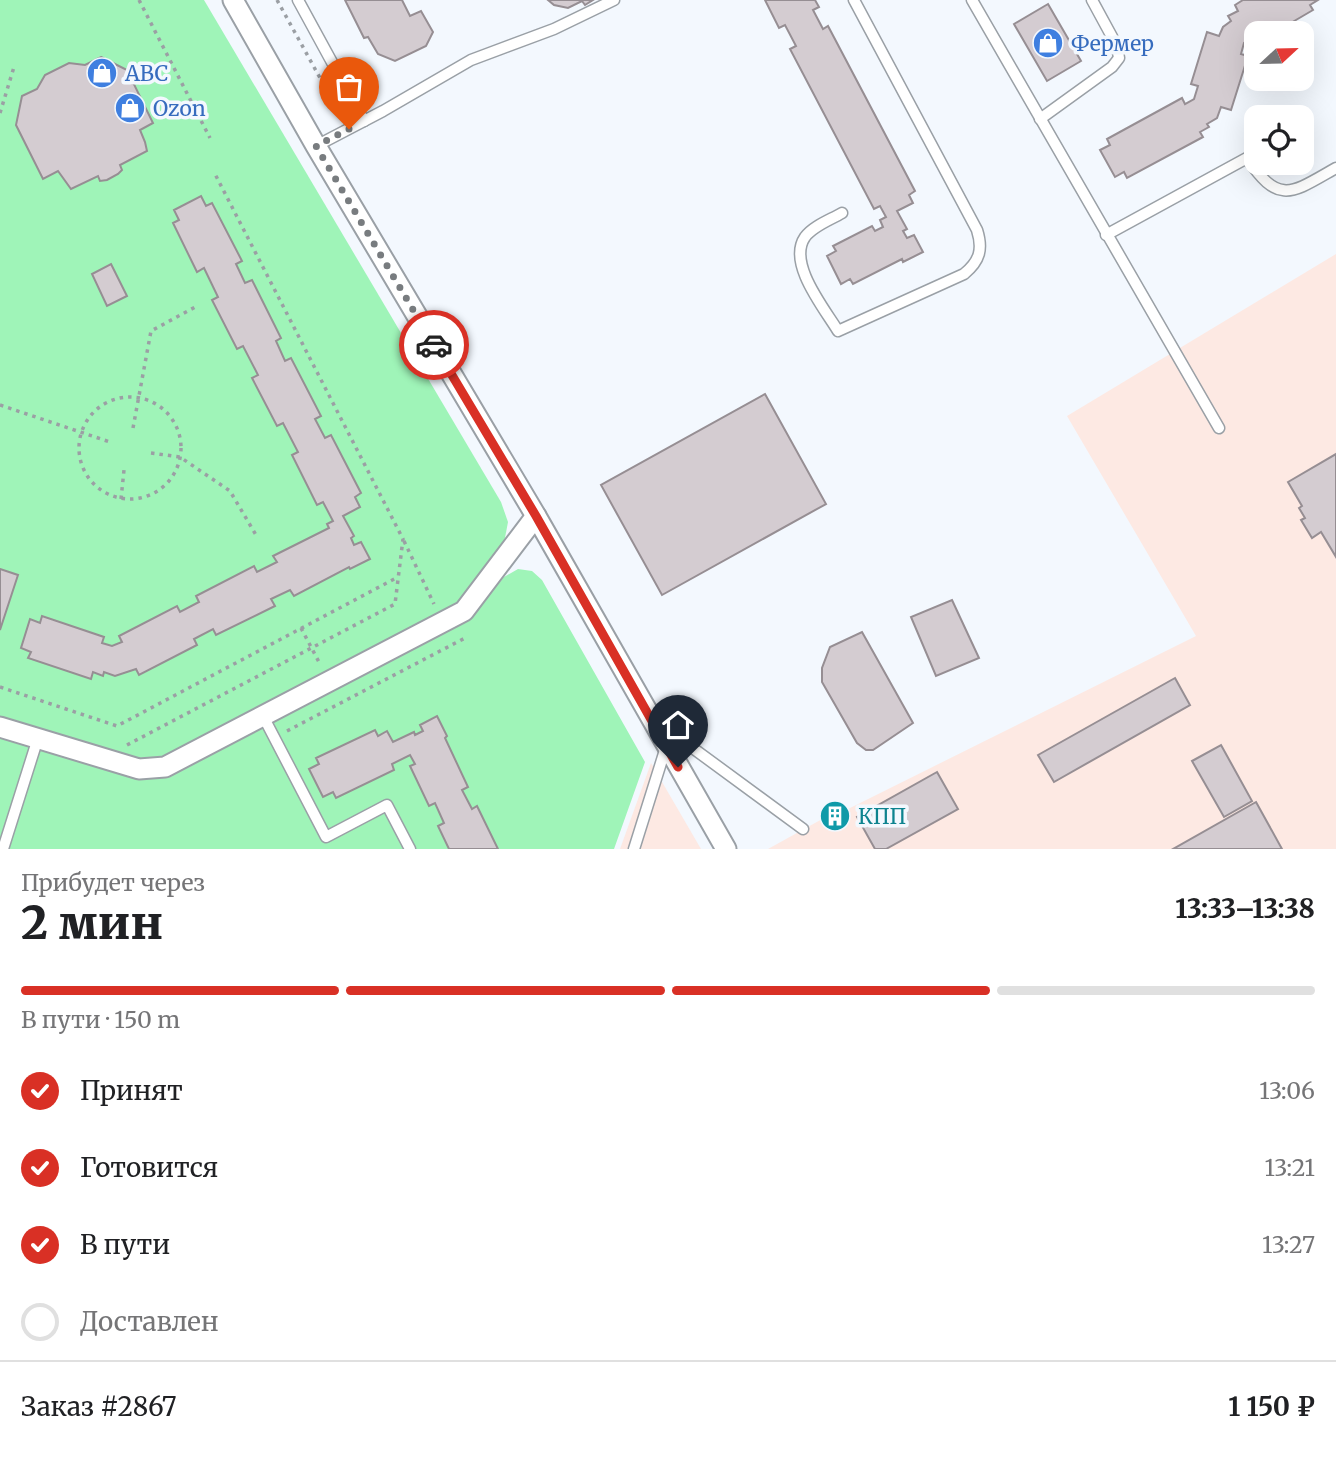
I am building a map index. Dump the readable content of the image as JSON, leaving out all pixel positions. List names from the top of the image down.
{
  "places": {
    "shop": ["Фермер", "АВС", "Ozon"],
    "building": ["КПП"]
  },
  "north": "right",
  "page": {
    "heading": ["2 мин", "Прибудет через", "13:33–13:38"],
    "panel": ["Заказ #2867", "1 150 ₽"],
    "bar": "В пути · 150 m",
    "list": [
      ["Принят", "13:06"],
      ["Готовится", "13:21"],
      ["В пути", "13:27"],
      "Доставлен"
    ]
  }
}
